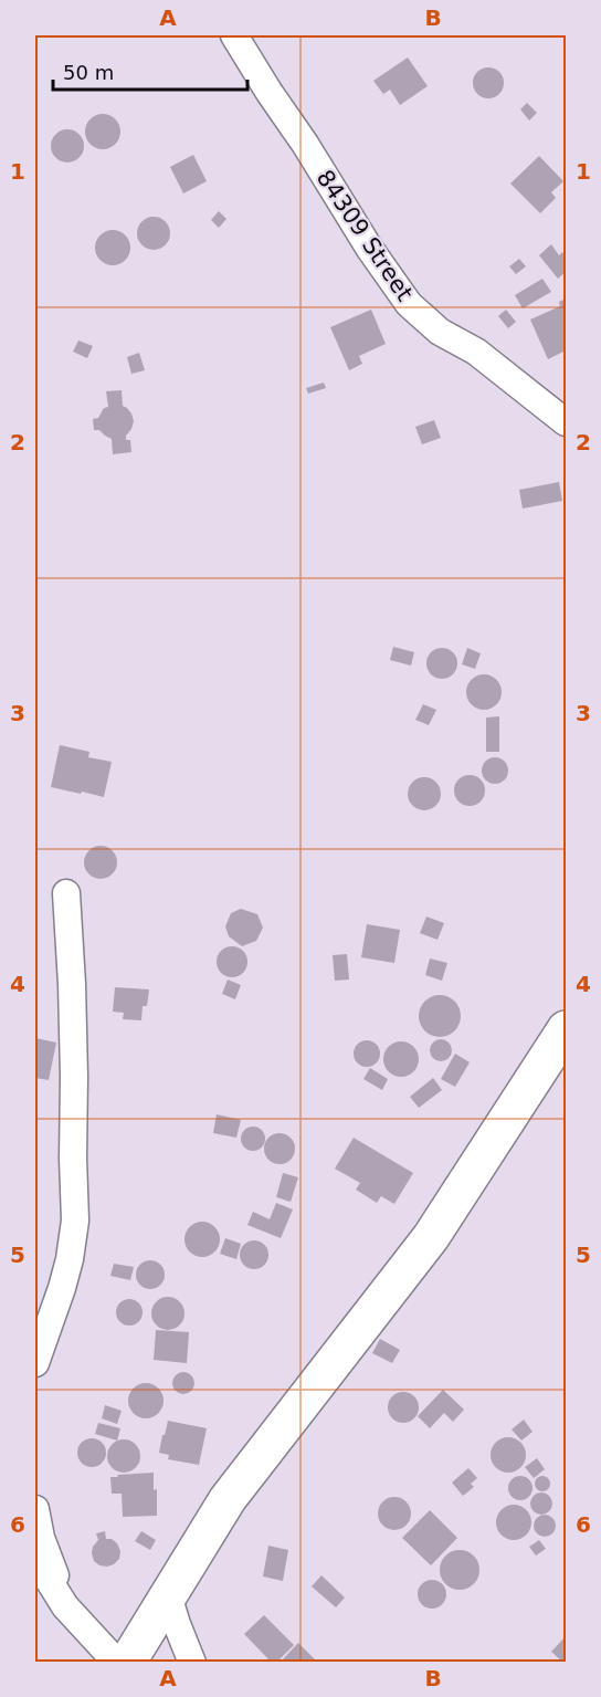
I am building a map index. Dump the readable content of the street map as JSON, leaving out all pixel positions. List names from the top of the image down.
{
  "streets": {
    "street": ["84309 Street"]
  },
  "scale_bar": "50 m",
  "grid": {
    "columns": ["A", "B"],
    "rows": [
      "1",
      "2",
      "3",
      "4",
      "5",
      "6"
    ]
  }
}
